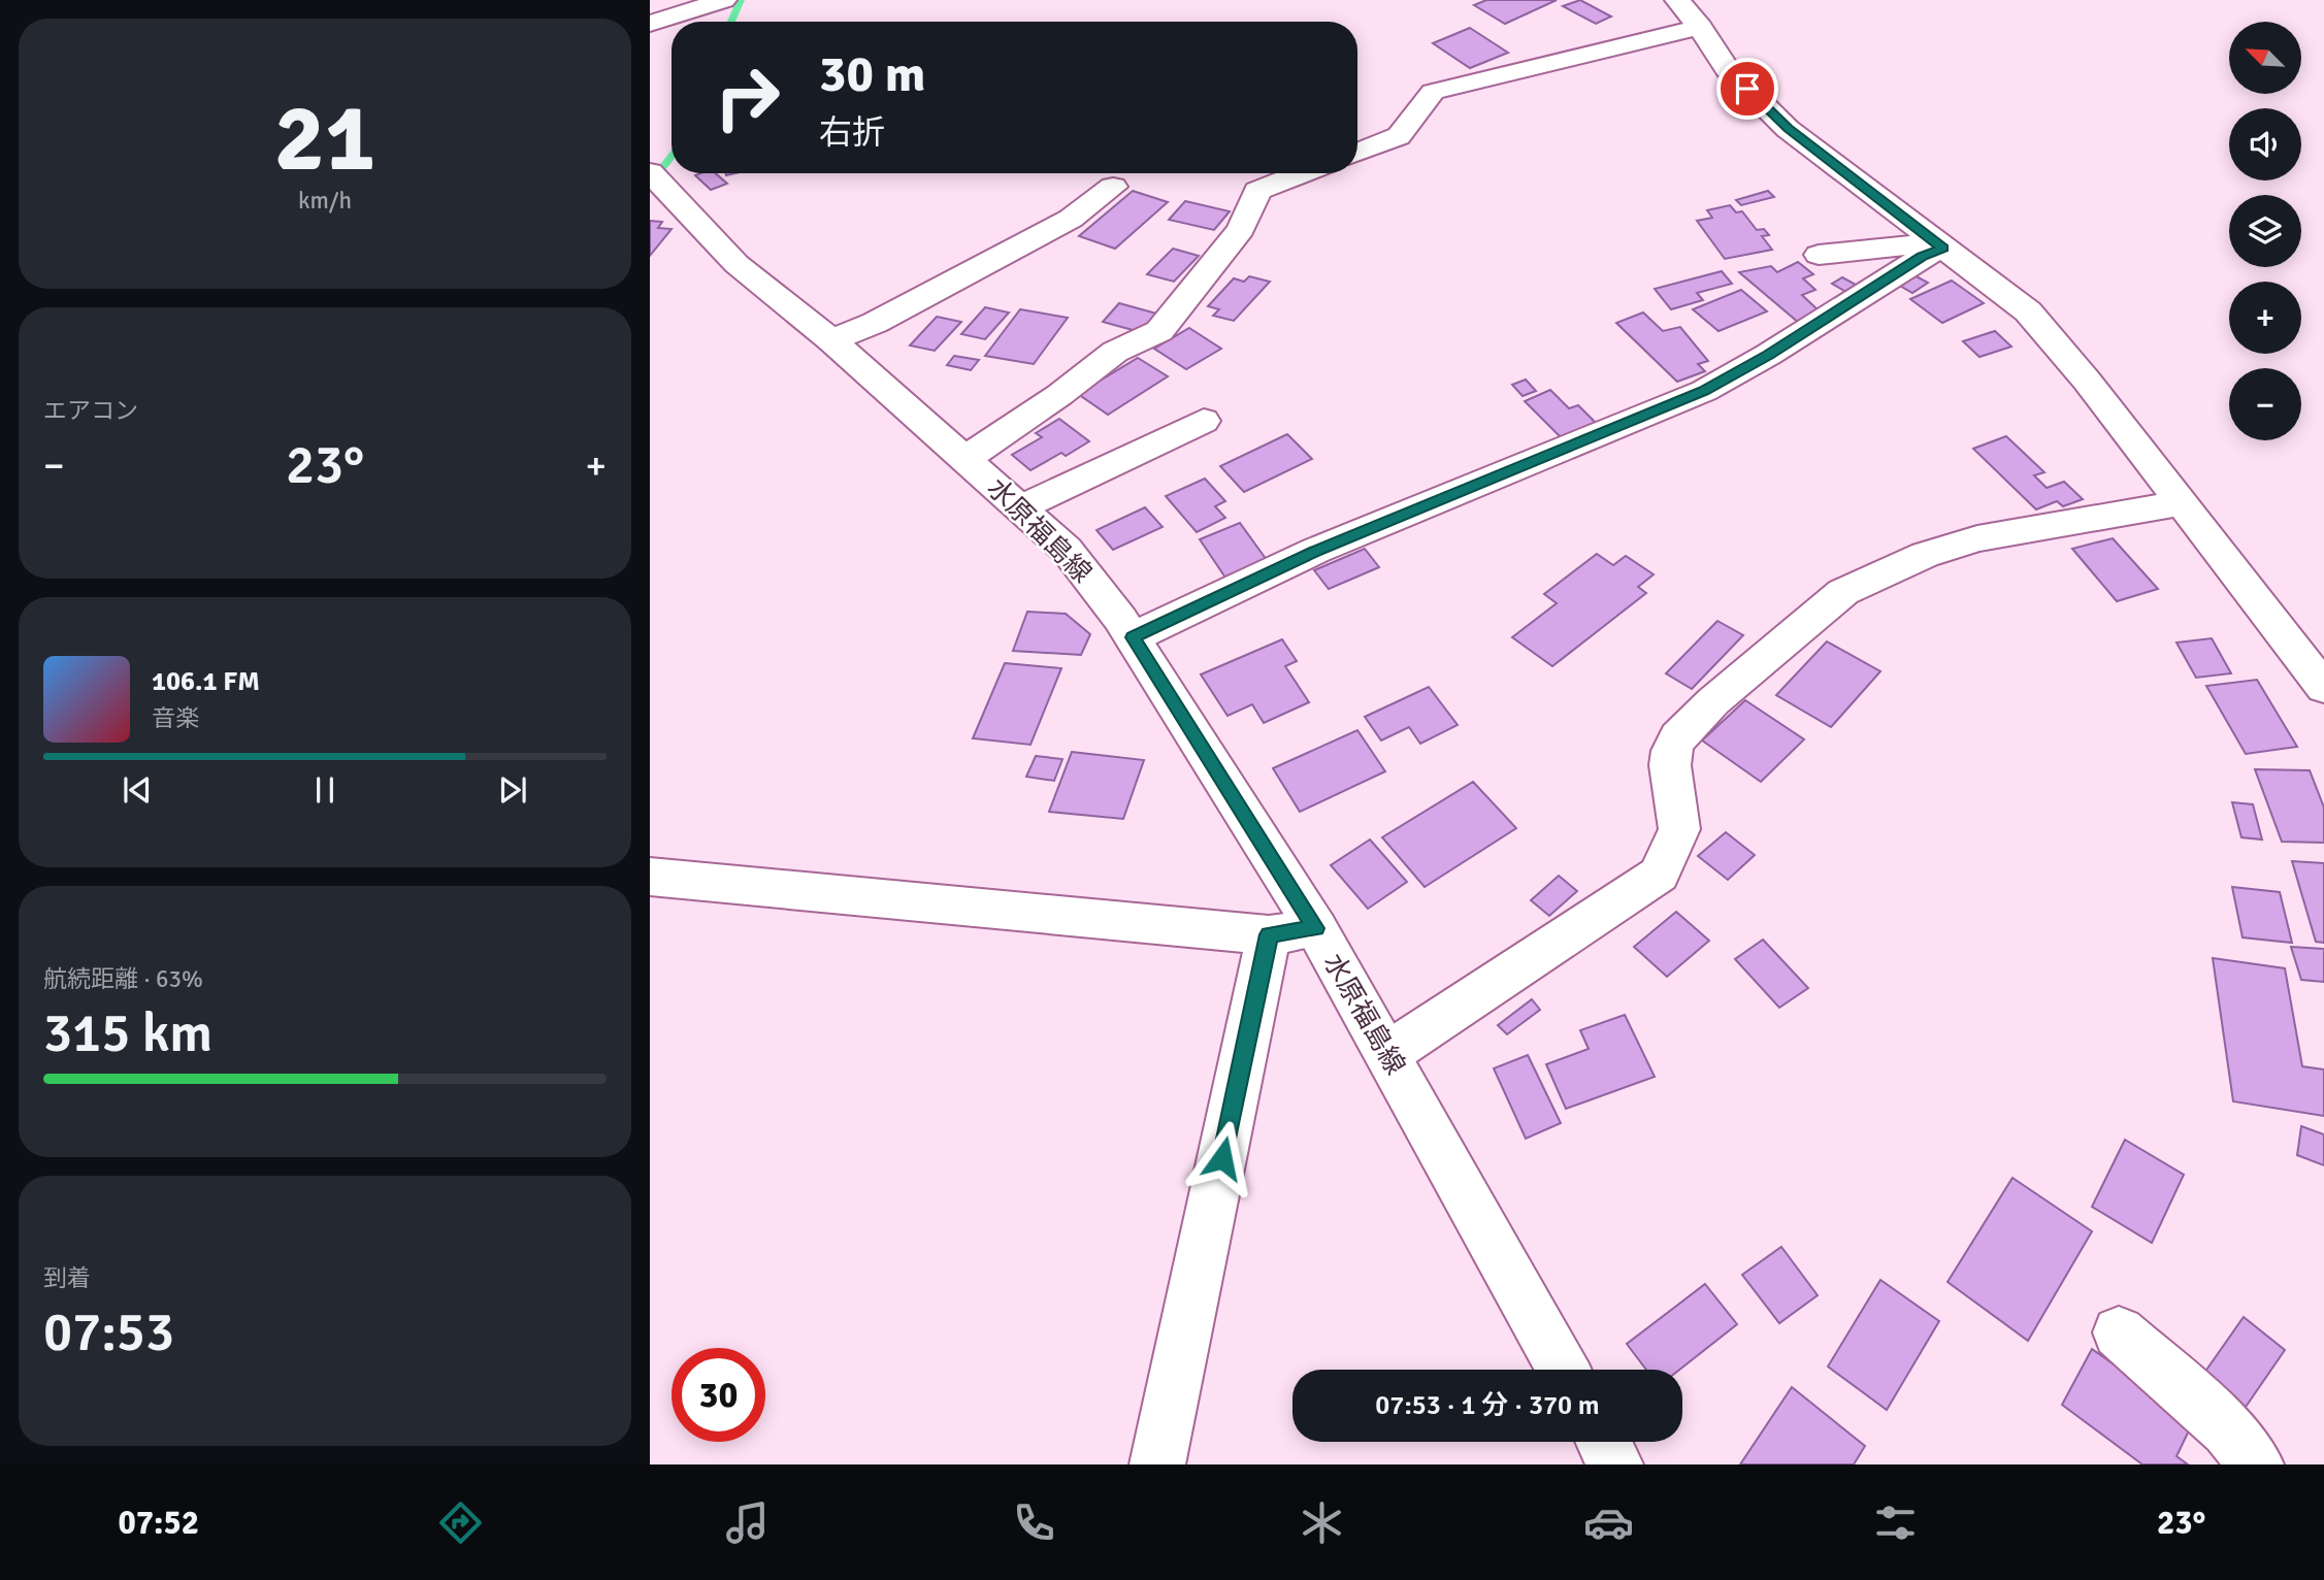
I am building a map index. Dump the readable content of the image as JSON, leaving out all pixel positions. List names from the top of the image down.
{
  "streets": {
    "main road": ["水原福島線"]
  },
  "north": "top left",
  "page": {
    "tile": [
      ["21", "km/h"],
      "エアコン",
      ["航続距離 · 63%", "315 km"],
      ["到着", "07:53"]
    ],
    "map_buttons": ["+", "−"],
    "turn": ["30 m", "右折"],
    "heat": ["−", "23°", "+"],
    "song": ["106.1 FM", "音楽"],
    "limit": "30",
    "trip": "07:53 · 1 分 · 370 m",
    "tabs": ["07:52", "23°"]
  }
}
